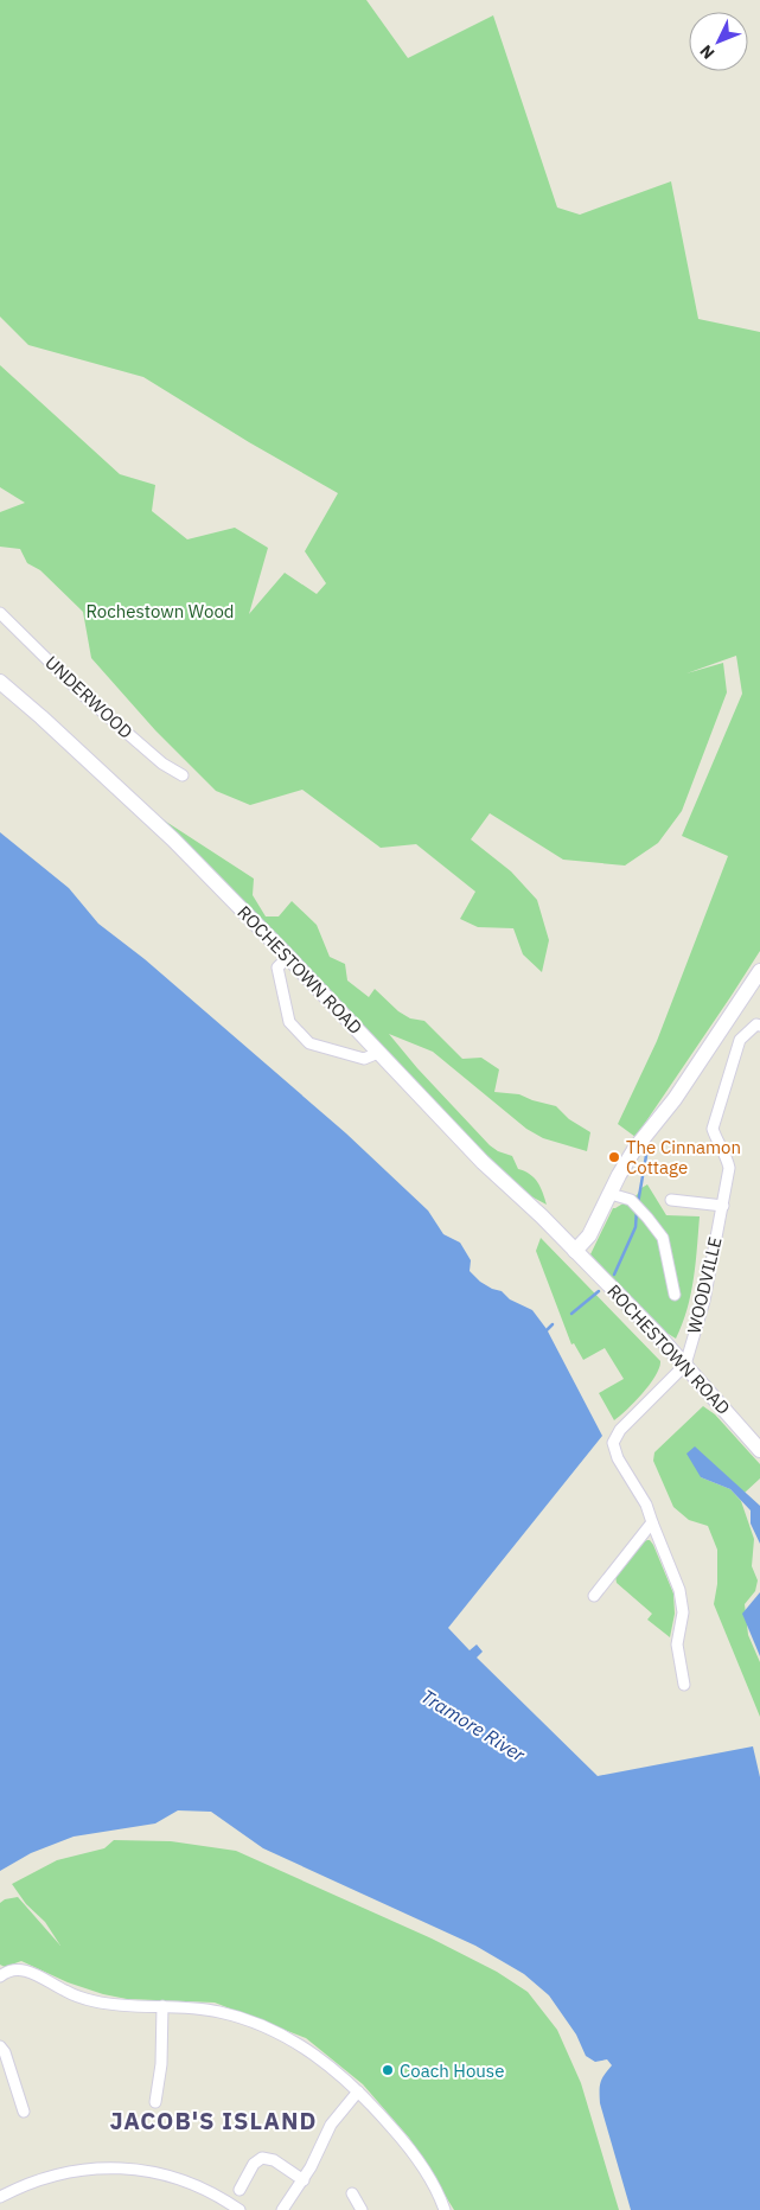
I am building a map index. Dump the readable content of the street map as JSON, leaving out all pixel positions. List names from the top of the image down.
{
  "streets": {
    "main road": ["ROCHESTOWN ROAD"],
    "street": ["UNDERWOOD", "WOODVILLE"]
  },
  "crossings": [
    ["ROCHESTOWN ROAD", "WOODVILLE"]
  ],
  "districts": ["JACOB'S ISLAND"],
  "water": ["Tramore River"],
  "parks": ["Rochestown Wood"],
  "places": ["The Cinnamon Cottage", "Coach House"],
  "north": "bottom left"
}
